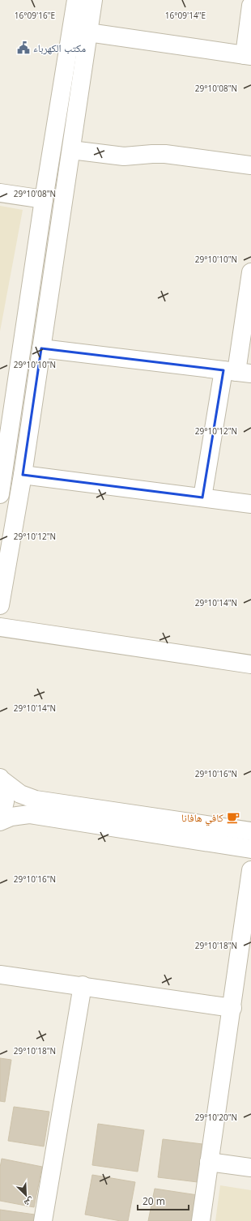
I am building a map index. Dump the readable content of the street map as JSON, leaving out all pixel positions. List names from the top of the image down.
{
  "places": {
    "public building": ["مكتب الكهرباء"],
    "cafe": ["كافي هافانا"]
  },
  "scale_bar": "20 m",
  "north": "bottom right",
  "coordinates": [
    "16°09'16\"E",
    "16°09'14\"E",
    "29°10'08\"N",
    "29°10'10\"N",
    "29°10'12\"N",
    "29°10'14\"N",
    "29°10'16\"N",
    "29°10'18\"N",
    "29°10'20\"N"
  ]
}
